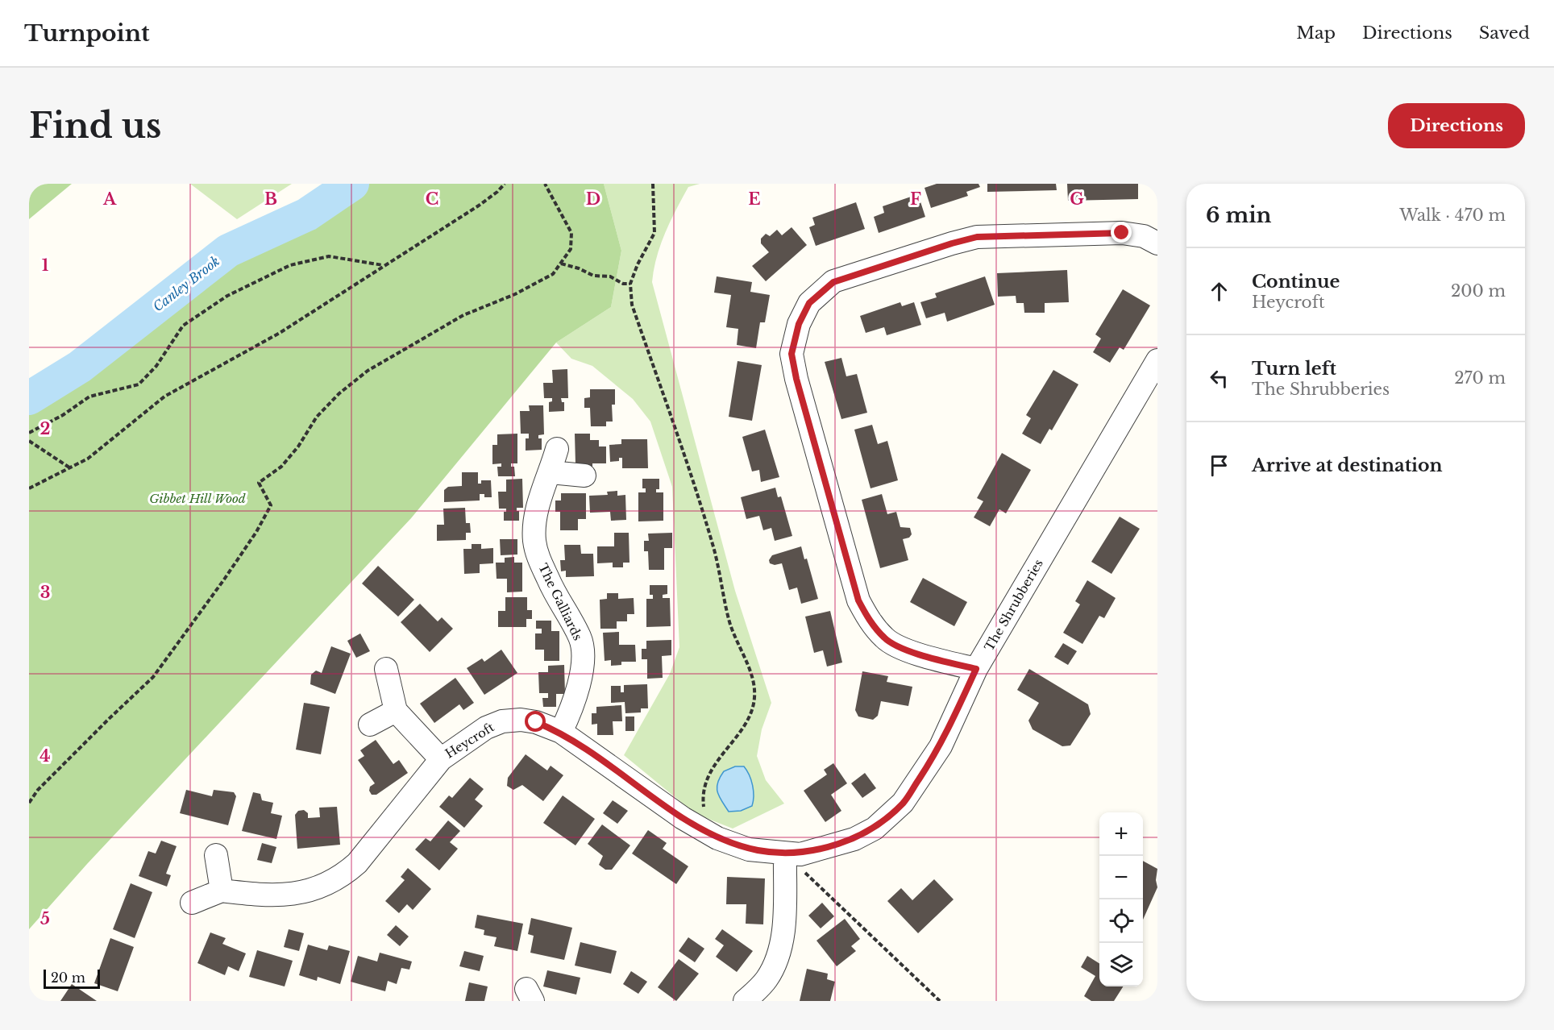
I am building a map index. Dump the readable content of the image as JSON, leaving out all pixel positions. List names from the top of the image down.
{
  "streets": {
    "street": ["The Galliards", "The Shrubberies", "Heycroft"]
  },
  "crossings": [
    ["The Galliards", "Heycroft"],
    ["The Shrubberies", "Heycroft"]
  ],
  "water": ["Canley Brook"],
  "parks": ["Gibbet Hill Wood"],
  "scale_bar": "20 m",
  "page": {
    "header": "Turnpoint",
    "nav": ["Map", "Directions", "Saved"],
    "buttons": "Directions",
    "title": "Find us",
    "heading": ["6 min", "Walk · 470 m"],
    "list": [
      ["Continue", "Heycroft", "200 m"],
      ["Turn left", "The Shrubberies", "270 m"],
      "Arrive at destination"
    ],
    "map_buttons": ["+", "−"],
    "scale": "20 m"
  },
  "grid": {
    "columns": [
      "A",
      "B",
      "C",
      "D",
      "E",
      "F",
      "G"
    ],
    "rows": [
      "1",
      "2",
      "3",
      "4",
      "5"
    ]
  }
}
